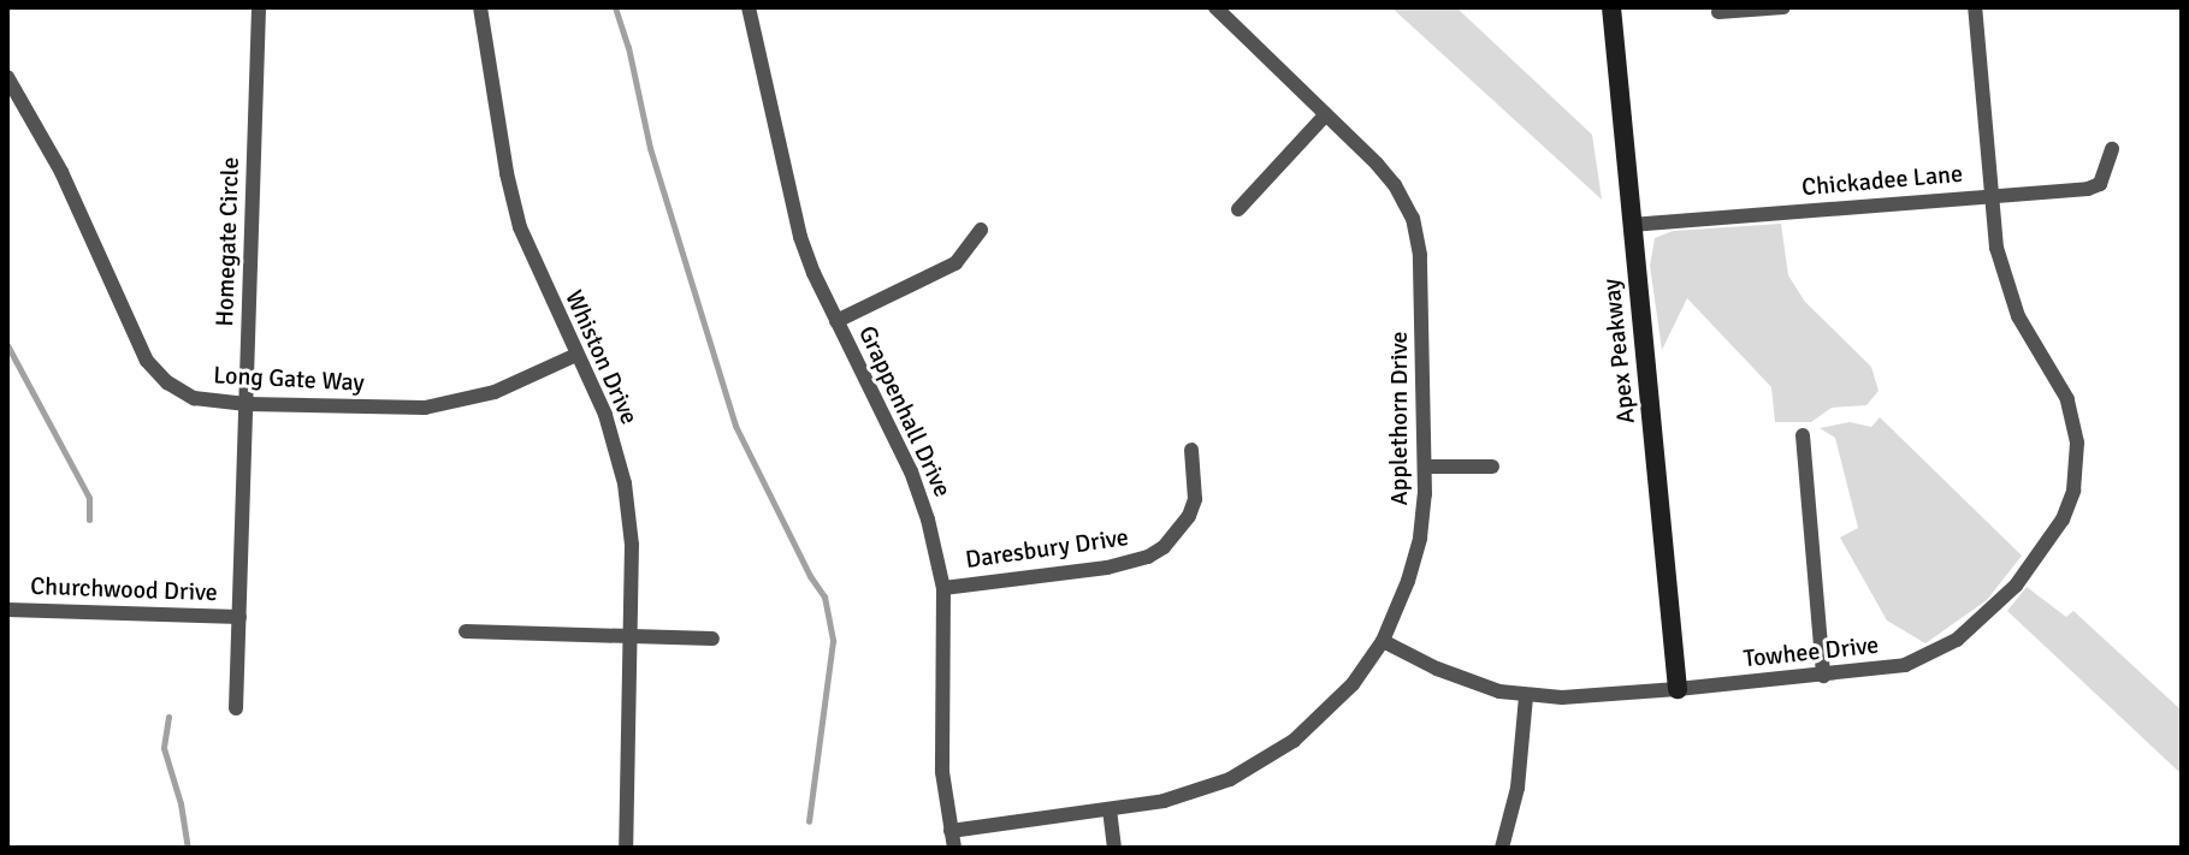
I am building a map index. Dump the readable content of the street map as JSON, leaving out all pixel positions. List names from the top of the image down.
{
  "streets": {
    "main road": ["Apex Peakway"],
    "street": [
      "Chickadee Lane",
      "Homegate Circle",
      "Whiston Drive",
      "Long Gate Way",
      "Grappenhall Drive",
      "Applethorn Drive",
      "Daresbury Drive",
      "Churchwood Drive",
      "Towhee Drive"
    ]
  },
  "crossings": [
    ["Chickadee Lane", "Apex Peakway"],
    ["Chickadee Lane", "Towhee Drive"],
    ["Homegate Circle", "Long Gate Way"],
    ["Homegate Circle", "Churchwood Drive"],
    ["Apex Peakway", "Towhee Drive"],
    ["Whiston Drive", "Long Gate Way"],
    ["Grappenhall Drive", "Applethorn Drive"],
    ["Grappenhall Drive", "Daresbury Drive"],
    ["Applethorn Drive", "Towhee Drive"]
  ]
}
